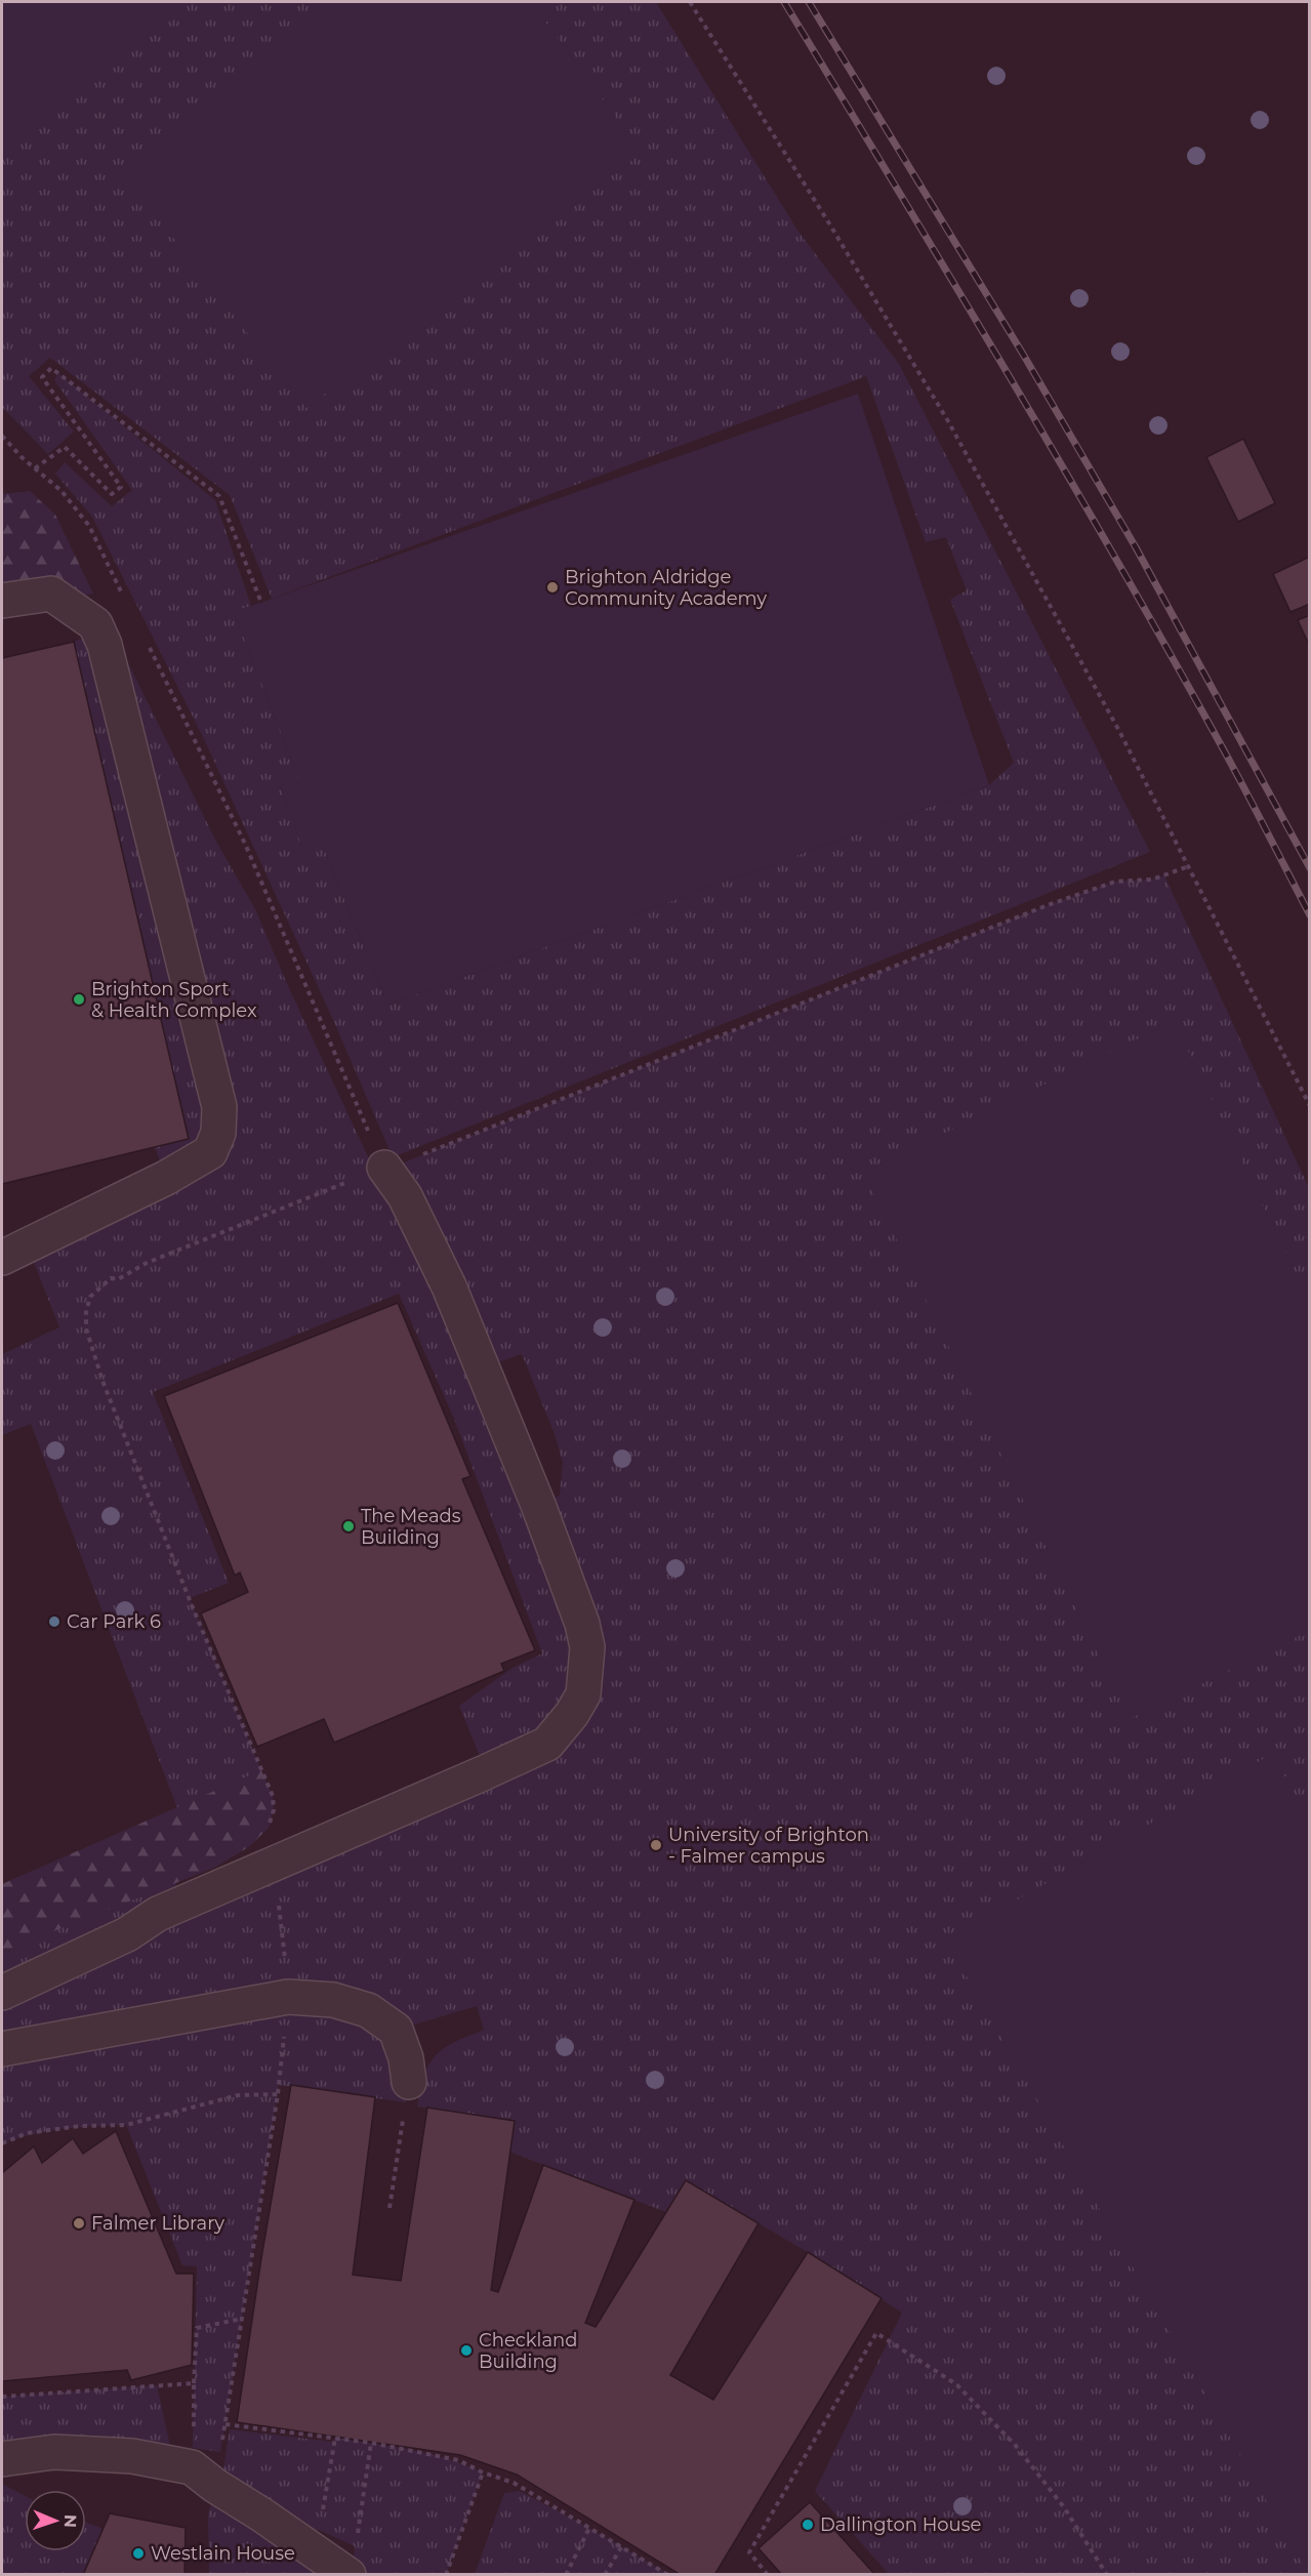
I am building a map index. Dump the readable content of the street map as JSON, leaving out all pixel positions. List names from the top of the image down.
{
  "places": [
    "Brighton Aldridge Community Academy",
    "Brighton Sport & Health Complex",
    "The Meads Building",
    "Car Park 6",
    "University of Brighton - Falmer campus",
    "Falmer Library",
    "Checkland Building",
    "Dallington House",
    "Westlain House"
  ],
  "north": "right"
}
